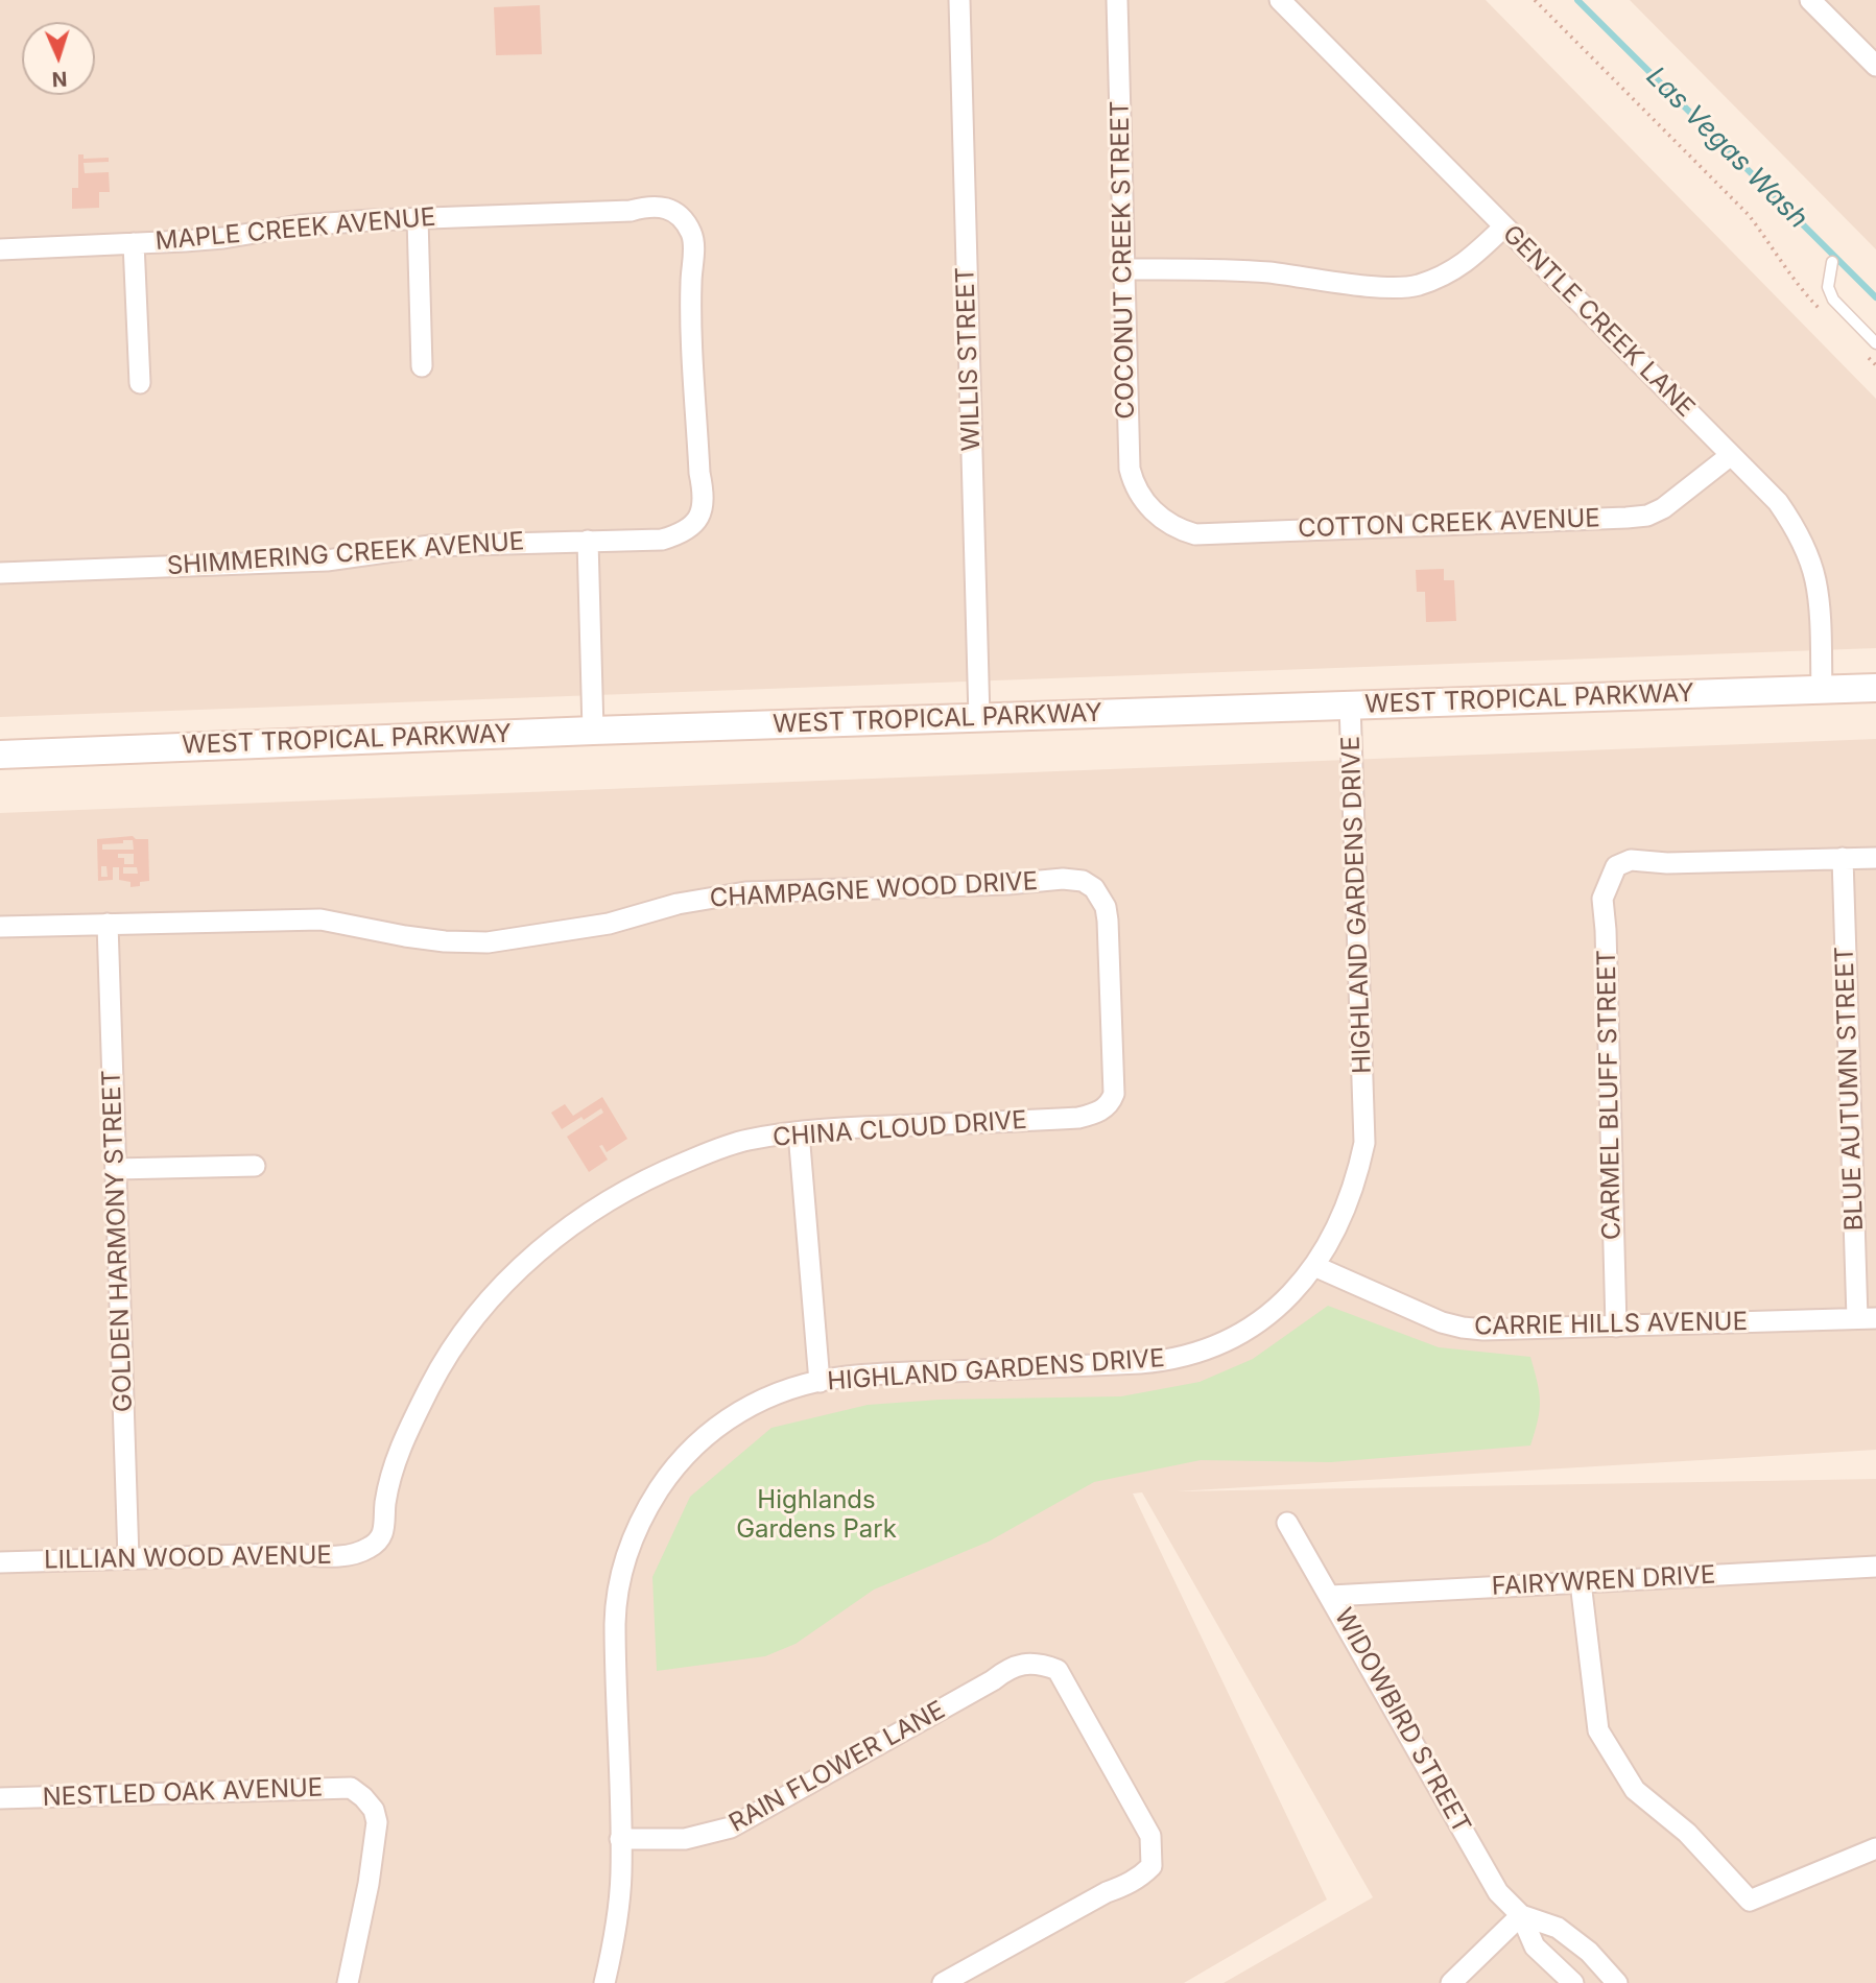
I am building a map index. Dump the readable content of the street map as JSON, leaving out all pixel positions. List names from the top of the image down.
{
  "streets": {
    "main road": ["WEST TROPICAL PARKWAY"],
    "street": [
      "MAPLE CREEK AVENUE",
      "COCONUT CREEK STREET",
      "GENTLE CREEK LANE",
      "WILLIS STREET",
      "COTTON CREEK AVENUE",
      "SHIMMERING CREEK AVENUE",
      "CHAMPAGNE WOOD DRIVE",
      "HIGHLAND GARDENS DRIVE",
      "BLUE AUTUMN STREET",
      "CARMEL BLUFF STREET",
      "CHINA CLOUD DRIVE",
      "GOLDEN HARMONY STREET",
      "CARRIE HILLS AVENUE",
      "LILLIAN WOOD AVENUE",
      "FAIRYWREN DRIVE",
      "WIDOWBIRD STREET",
      "RAIN FLOWER LANE",
      "NESTLED OAK AVENUE"
    ]
  },
  "crossings": [
    ["MAPLE CREEK AVENUE", "SHIMMERING CREEK AVENUE"],
    ["COCONUT CREEK STREET", "COTTON CREEK AVENUE"],
    ["GENTLE CREEK LANE", "COTTON CREEK AVENUE"],
    ["GENTLE CREEK LANE", "WEST TROPICAL PARKWAY"],
    ["WILLIS STREET", "WEST TROPICAL PARKWAY"],
    ["WEST TROPICAL PARKWAY", "HIGHLAND GARDENS DRIVE"],
    ["CHAMPAGNE WOOD DRIVE", "CHINA CLOUD DRIVE"],
    ["CHAMPAGNE WOOD DRIVE", "GOLDEN HARMONY STREET"],
    ["HIGHLAND GARDENS DRIVE", "CARRIE HILLS AVENUE"],
    ["HIGHLAND GARDENS DRIVE", "RAIN FLOWER LANE"],
    ["BLUE AUTUMN STREET", "CARMEL BLUFF STREET"],
    ["BLUE AUTUMN STREET", "CARRIE HILLS AVENUE"],
    ["CARMEL BLUFF STREET", "CARRIE HILLS AVENUE"],
    ["CHINA CLOUD DRIVE", "LILLIAN WOOD AVENUE"],
    ["GOLDEN HARMONY STREET", "LILLIAN WOOD AVENUE"],
    ["FAIRYWREN DRIVE", "WIDOWBIRD STREET"]
  ],
  "water": ["Las Vegas Wash"],
  "parks": ["Highlands Gardens Park"],
  "north": "bottom"
}
